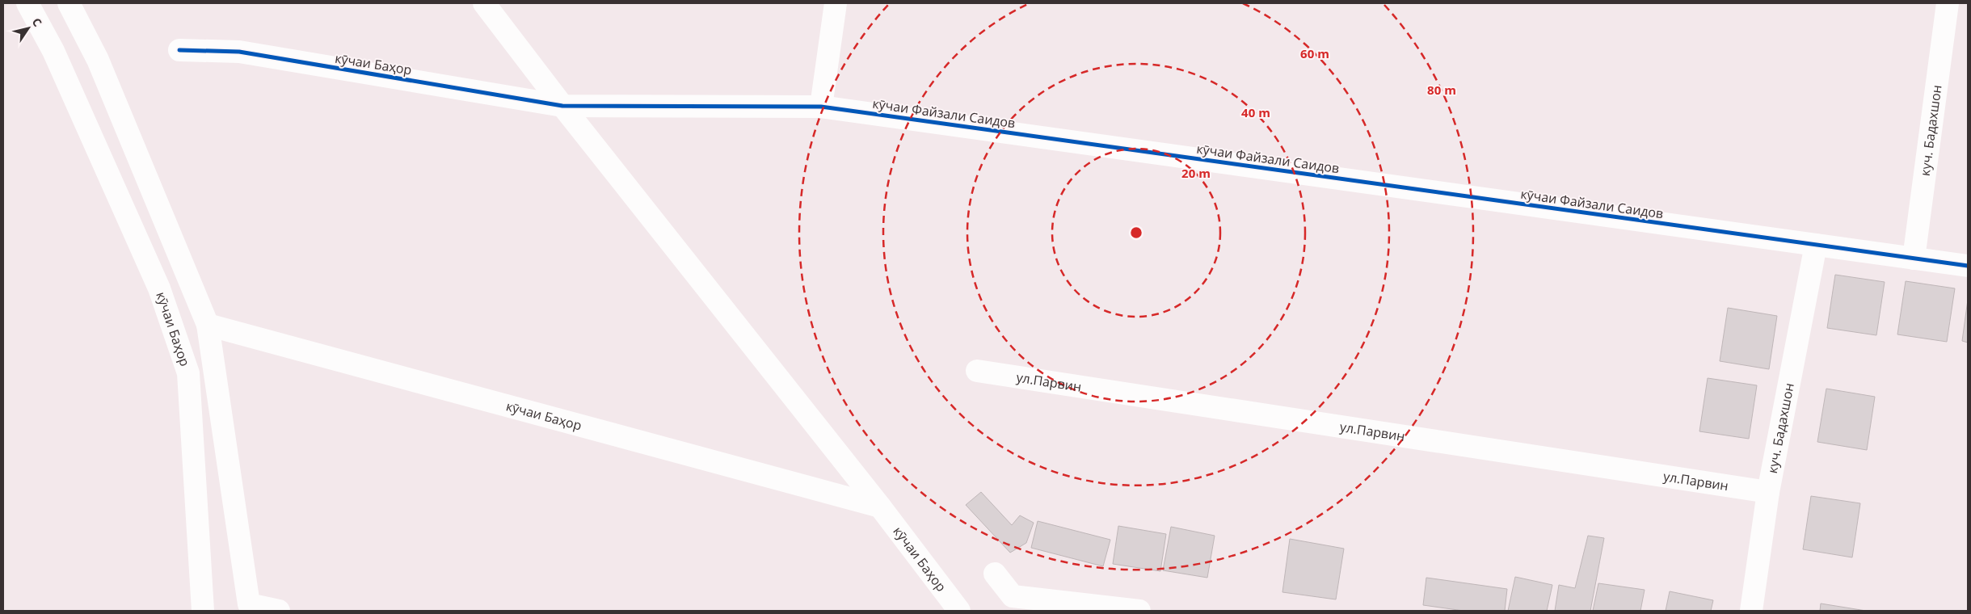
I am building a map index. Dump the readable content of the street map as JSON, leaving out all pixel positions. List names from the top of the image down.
{
  "streets": {
    "street": [
      "кӯчаи Баҳор",
      "кӯчаи Файзали Саидов",
      "куч. Бадахшон",
      "ул.Парвин"
    ]
  },
  "crossings": [
    ["кӯчаи Баҳор", "кӯчаи Файзали Саидов"],
    ["кӯчаи Файзали Саидов", "куч. Бадахшон"],
    ["куч. Бадахшон", "ул.Парвин"]
  ],
  "north": "top right",
  "rings": [
    "60 m",
    "80 m",
    "40 m",
    "20 m"
  ]
}
